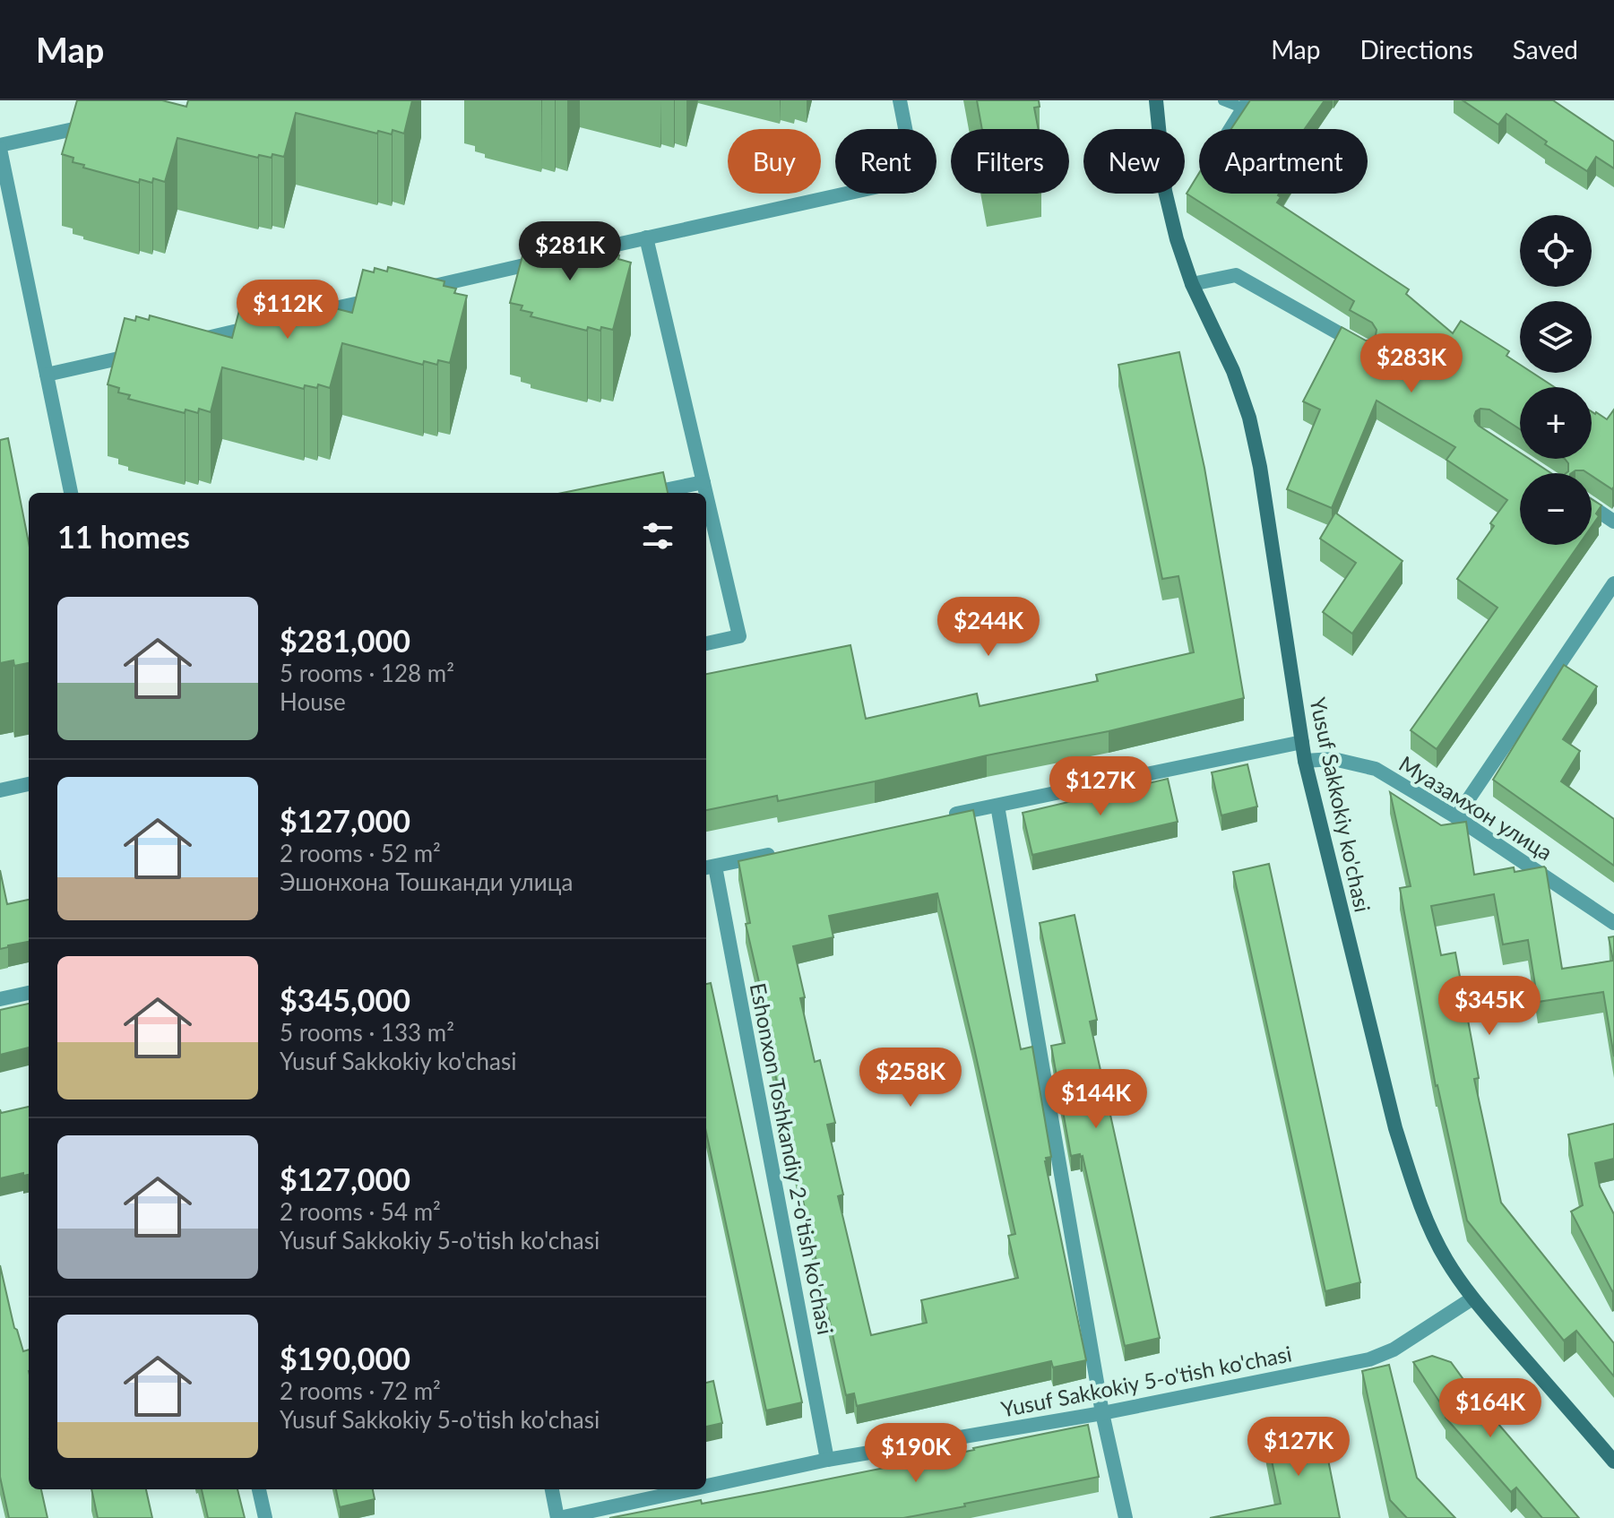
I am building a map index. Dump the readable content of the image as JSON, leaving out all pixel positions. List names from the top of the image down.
{
  "streets": {
    "main road": ["Yusuf Sakkokiy ko'chasi"],
    "street": ["Муазамхон улица", "Eshonxon Toshkandiy 2-o'tish ko'chasi", "Yusuf Sakkokiy 5-o'tish ko'chasi"]
  },
  "crossings": [
    ["Yusuf Sakkokiy ko'chasi", "Муазамхон улица"],
    ["Yusuf Sakkokiy ko'chasi", "Yusuf Sakkokiy 5-o'tish ko'chasi"],
    ["Eshonxon Toshkandiy 2-o'tish ko'chasi", "Yusuf Sakkokiy 5-o'tish ko'chasi"]
  ],
  "page": {
    "header": "Map",
    "nav": ["Map", "Directions", "Saved"],
    "chip": [
      "Buy",
      "Rent",
      "Filters",
      "New",
      "Apartment"
    ],
    "map_buttons": ["+", "−"],
    "price": [
      "$281K",
      "$112K",
      "$283K",
      "$244K",
      "$127K",
      "$345K",
      "$258K",
      "$144K",
      "$164K",
      "$127K",
      "$190K"
    ],
    "heading": "11 homes",
    "list": [
      {
        "name": "$281,000",
        "note": "5 rooms · 128 m² · House"
      },
      {
        "name": "$127,000",
        "note": "2 rooms · 52 m² · Эшонхона Тошканди улица"
      },
      {
        "name": "$345,000",
        "note": "5 rooms · 133 m² · Yusuf Sakkokiy ko'chasi"
      },
      {
        "name": "$127,000",
        "note": "2 rooms · 54 m² · Yusuf Sakkokiy 5-o'tish ko'chasi"
      },
      {
        "name": "$190,000",
        "note": "2 rooms · 72 m² · Yusuf Sakkokiy 5-o'tish ko'chasi"
      }
    ]
  }
}
